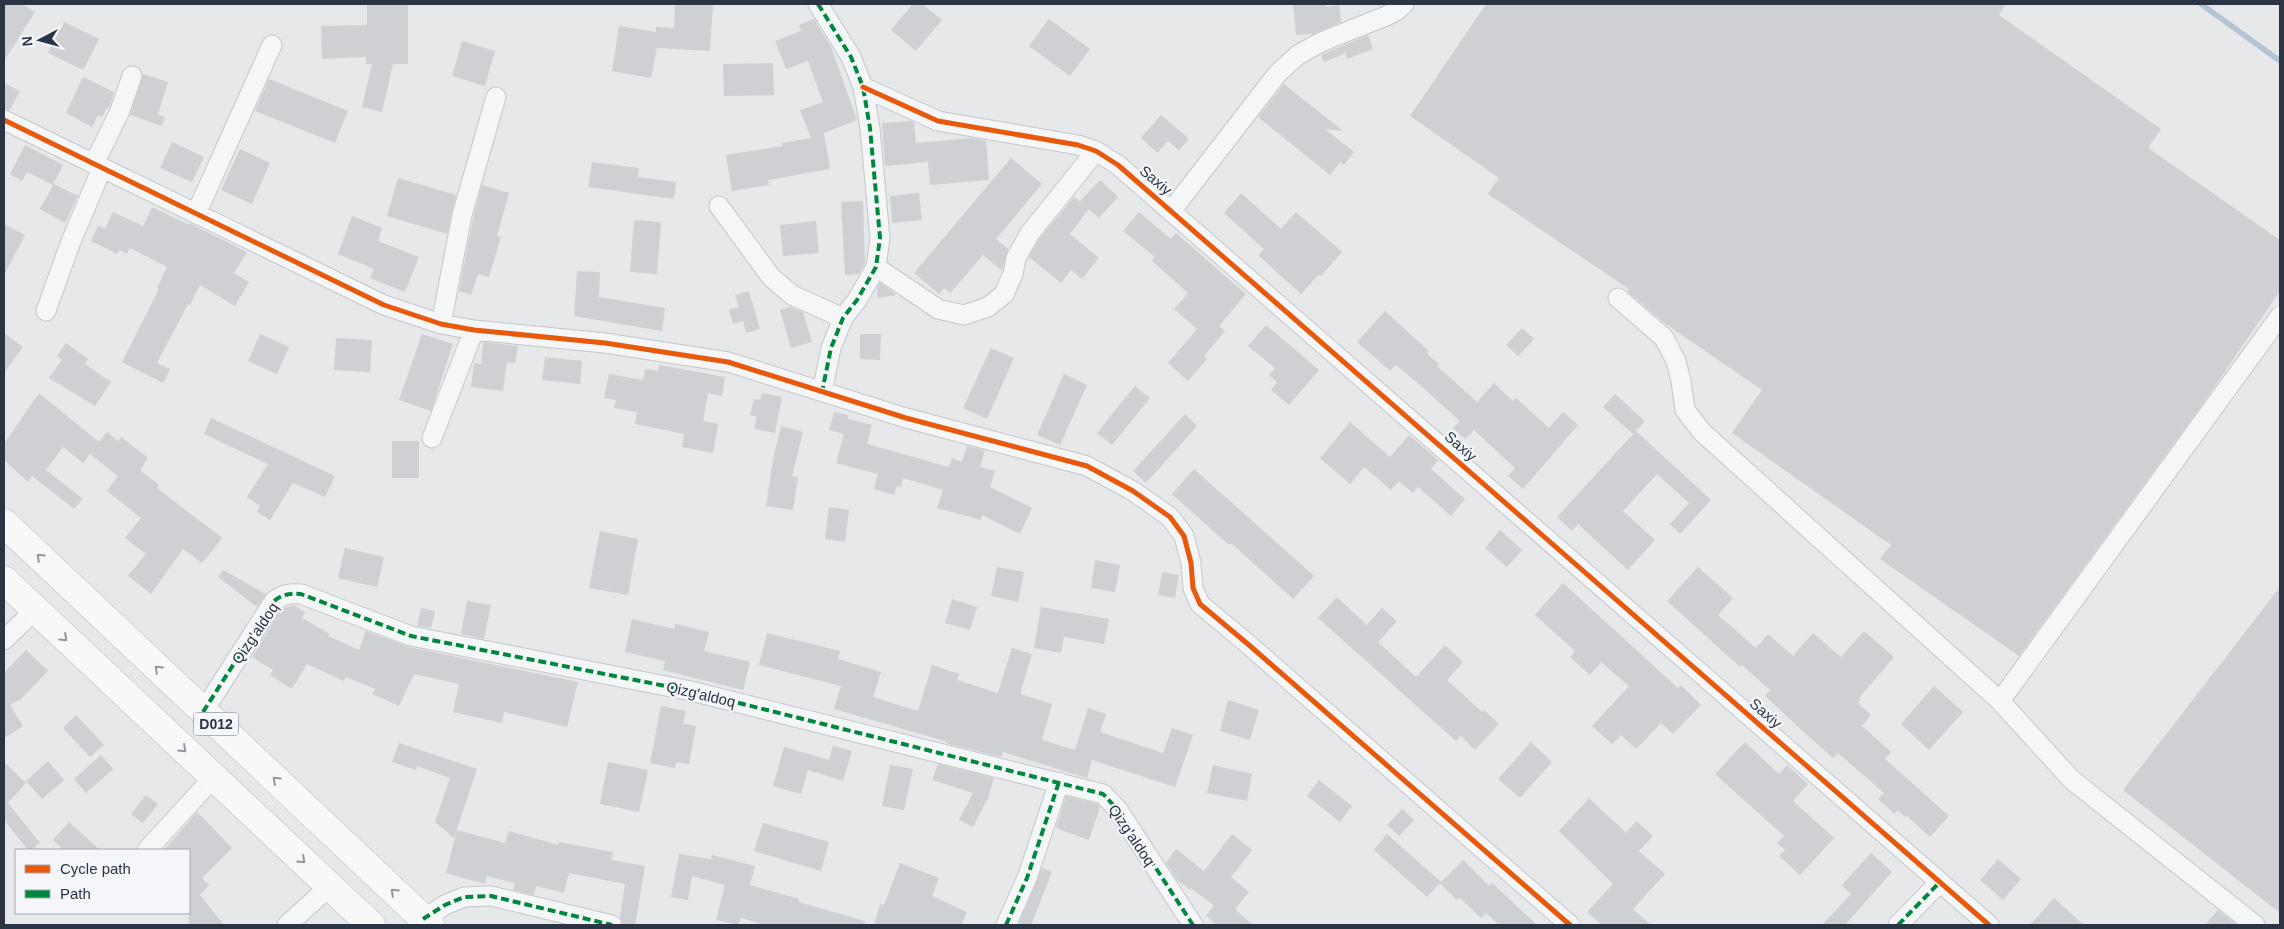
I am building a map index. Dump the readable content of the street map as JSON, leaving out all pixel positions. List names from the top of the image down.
{
  "streets": {
    "highway": ["D012"],
    "street": ["Saxiy", "Qizg'aldoq"]
  },
  "crossings": [
    ["Qizg'aldoq", "D012"]
  ],
  "legend": ["Cycle path", "Path"],
  "north": "left"
}
